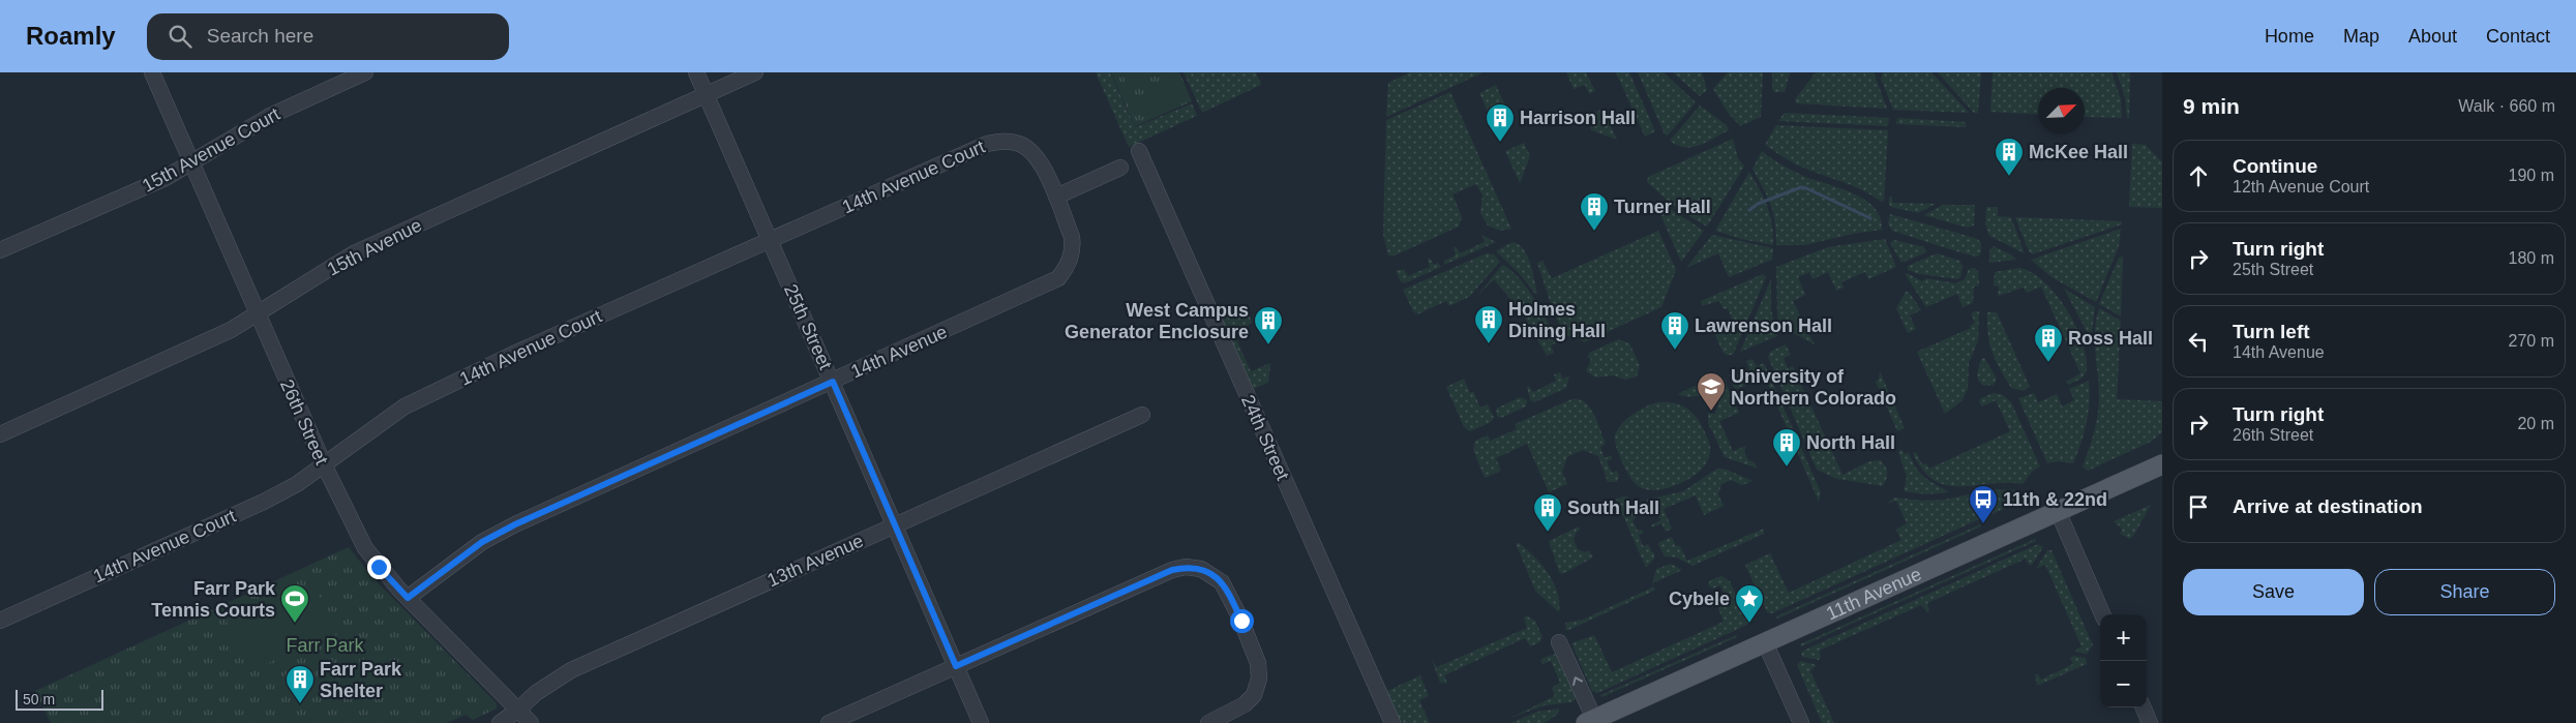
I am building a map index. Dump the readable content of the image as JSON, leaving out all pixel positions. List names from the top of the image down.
{
  "streets": {
    "main road": ["11th Avenue"],
    "street": [
      "15th Avenue Court",
      "14th Avenue Court",
      "15th Avenue",
      "25th Street",
      "14th Avenue",
      "26th Street",
      "24th Street",
      "13th Avenue"
    ]
  },
  "crossings": [
    ["15th Avenue Court", "26th Street"],
    ["14th Avenue Court", "25th Street"],
    ["14th Avenue Court", "14th Avenue"],
    ["14th Avenue Court", "26th Street"],
    ["15th Avenue", "25th Street"],
    ["15th Avenue", "26th Street"],
    ["25th Street", "14th Avenue"],
    ["25th Street", "13th Avenue"],
    ["14th Avenue", "26th Street"],
    ["26th Street", "13th Avenue"]
  ],
  "parks": ["Farr Park"],
  "places": {
    "building": [
      "Harrison Hall",
      "McKee Hall",
      "Turner Hall",
      "Holmes Dining Hall",
      "West Campus Generator Enclosure",
      "Lawrenson Hall",
      "Ross Hall",
      "North Hall",
      "South Hall",
      "Farr Park Shelter"
    ],
    "school or university": ["University of Northern Colorado"],
    "bus stop": ["11th & 22nd"],
    "sports": ["Farr Park Tennis Courts"],
    "place": ["Cybele"]
  },
  "scale_bar": "50 m",
  "north": "top right",
  "page": {
    "header": "Roamly",
    "search": "Search here",
    "nav": [
      "Home",
      "Map",
      "About",
      "Contact"
    ],
    "heading": ["9 min", "Walk · 660 m"],
    "list": [
      ["Continue", "12th Avenue Court", "190 m"],
      ["Turn right", "25th Street", "180 m"],
      ["Turn left", "14th Avenue", "270 m"],
      ["Turn right", "26th Street", "20 m"],
      "Arrive at destination"
    ],
    "buttons": ["Save", "Share"],
    "map_buttons": ["+", "−"],
    "scale": "50 m"
  }
}
